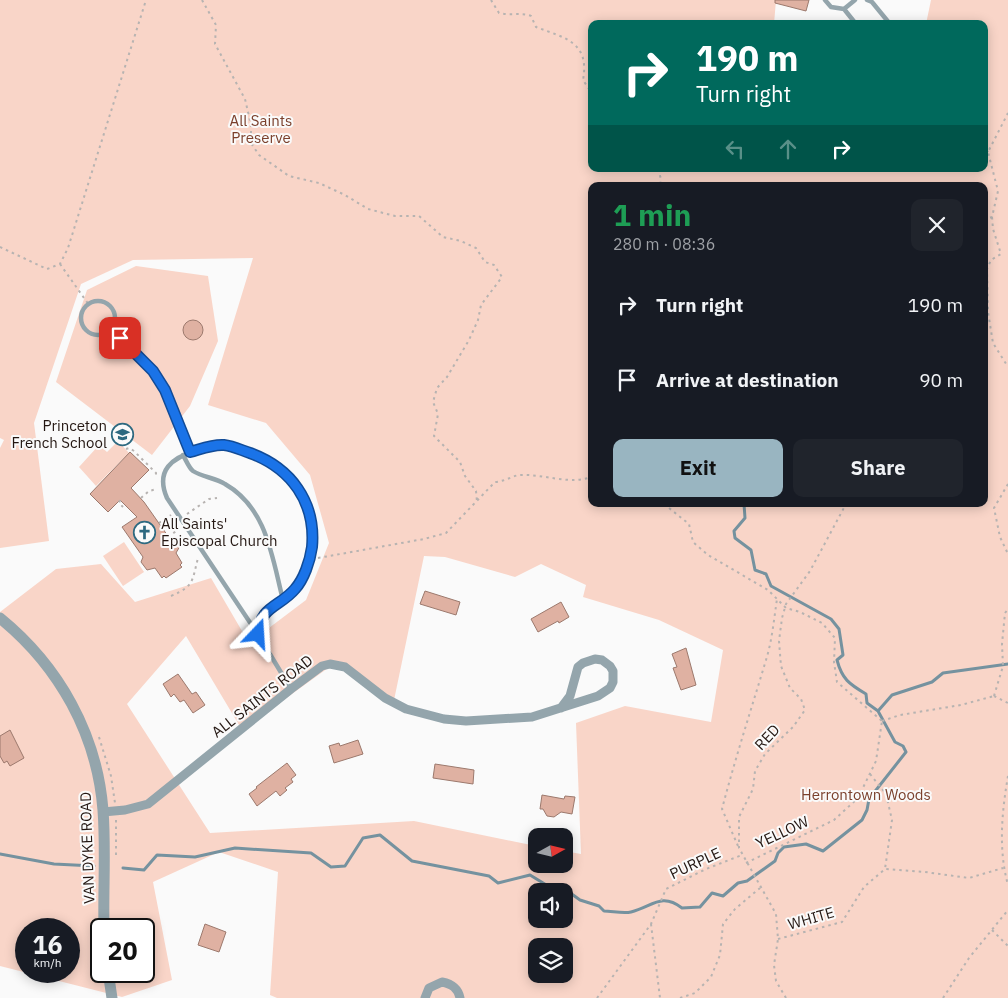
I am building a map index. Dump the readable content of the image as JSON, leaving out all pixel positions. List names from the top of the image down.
{
  "streets": {
    "street": ["ALL SAINTS ROAD", "VAN DYKE ROAD"],
    "path": [
      "RED",
      "YELLOW",
      "PURPLE",
      "WHITE"
    ]
  },
  "crossings": [
    ["ALL SAINTS ROAD", "VAN DYKE ROAD"],
    ["RED", "YELLOW"],
    ["RED", "PURPLE"],
    ["RED", "WHITE"]
  ],
  "parks": ["All Saints Preserve", "Herrontown Woods"],
  "places": {
    "school or university": ["Princeton French School"],
    "church": ["All Saints' Episcopal Church"]
  },
  "north": "right",
  "page": {
    "turn": ["190 m", "Turn right"],
    "heading": ["1 min", "280 m · 08:36"],
    "list": [
      {
        "name": "Turn right",
        "value": "190 m"
      },
      {
        "name": "Arrive at destination",
        "value": "90 m"
      }
    ],
    "buttons": ["Exit", "Share"],
    "speed": "16 km/h",
    "limit": "20"
  }
}
